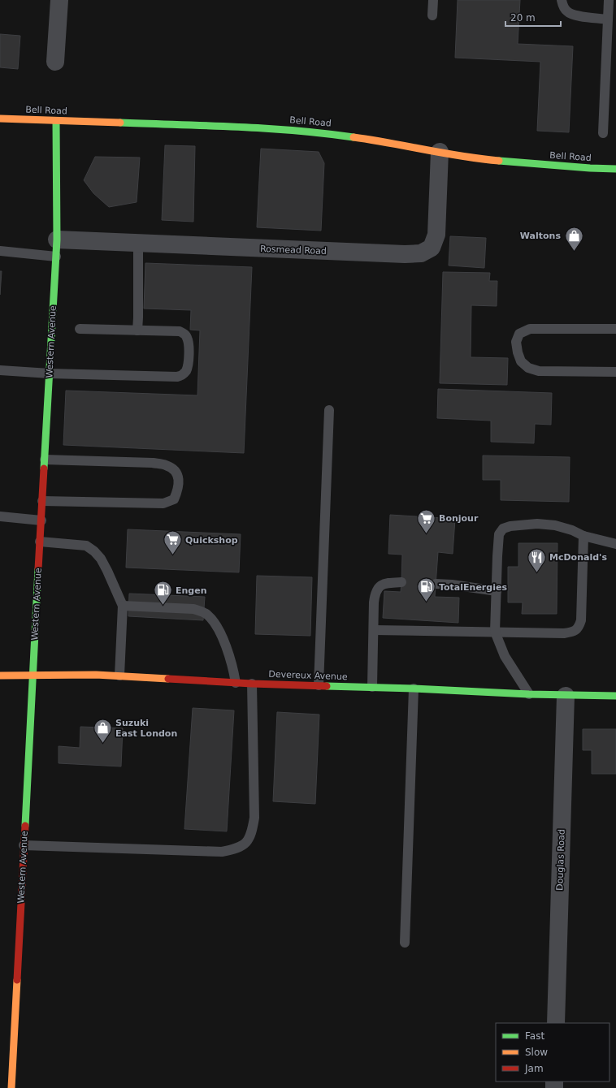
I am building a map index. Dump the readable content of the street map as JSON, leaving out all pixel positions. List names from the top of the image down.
{
  "streets": {
    "street": [
      "Bell Road",
      "Rosmead Road",
      "Western Avenue",
      "Devereux Avenue",
      "Douglas Road"
    ]
  },
  "crossings": [
    ["Bell Road", "Rosmead Road"],
    ["Bell Road", "Western Avenue"],
    ["Rosmead Road", "Western Avenue"],
    ["Western Avenue", "Devereux Avenue"],
    ["Devereux Avenue", "Douglas Road"]
  ],
  "places": {
    "shop": ["Waltons", "Suzuki East London"],
    "supermarket": ["Bonjour", "Quickshop"],
    "restaurant": ["McDonald's"],
    "fuel station": ["TotalEnergies", "Engen"]
  },
  "legend": ["Fast", "Slow", "Jam"],
  "scale_bar": "20 m"
}
